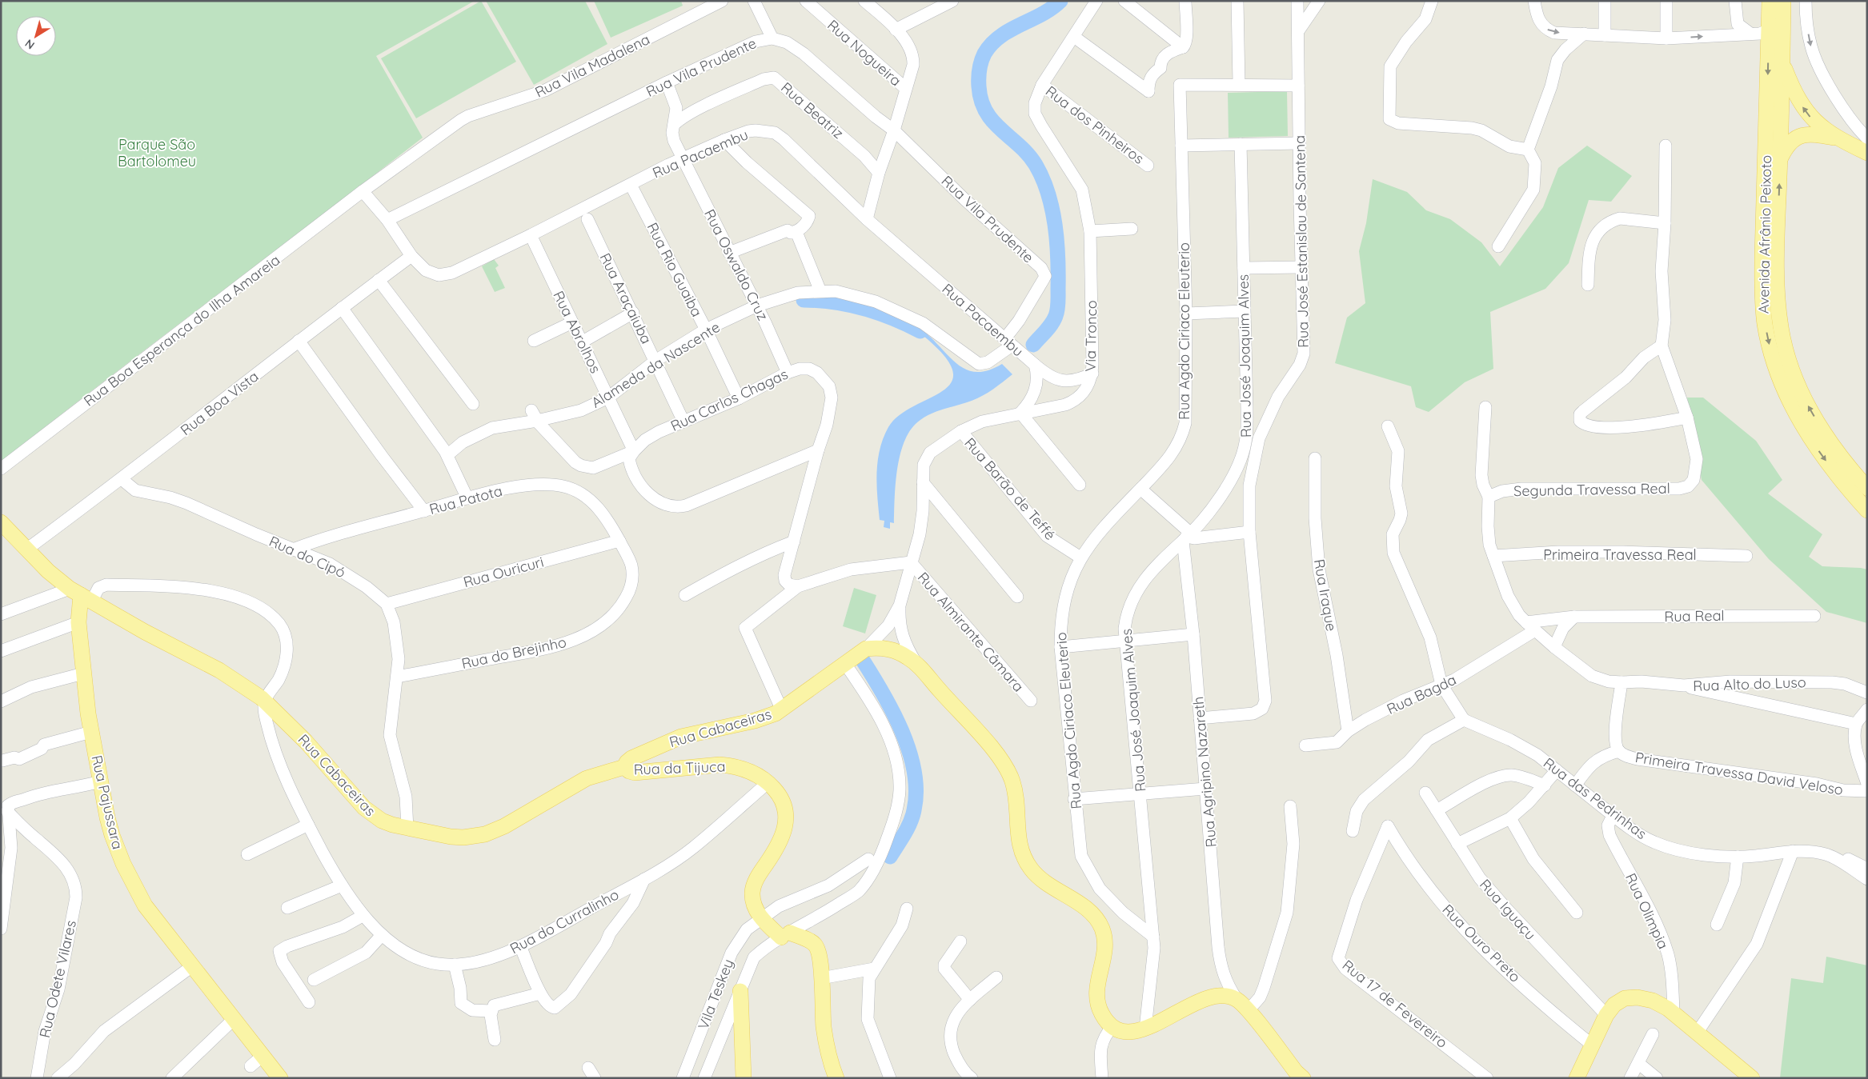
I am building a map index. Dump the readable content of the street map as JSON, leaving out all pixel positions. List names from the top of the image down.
{
  "streets": {
    "main road": [
      "Avenida Afrânio Peixoto",
      "Rua Cabaceiras",
      "Rua da Tijuca",
      "Rua Pajussara"
    ],
    "street": [
      "Rua Nogueira",
      "Rua Vila Madalena",
      "Rua Vila Prudente",
      "Rua Beatriz",
      "Rua dos Pinheiros",
      "Rua Pacaembu",
      "Rua José Estanislau de Santena",
      "Rua Oswaldo Cruz",
      "Rua Rio Guaiba",
      "Rua Araçaiuba",
      "Rua Boa Esperança do Ilha Amareia",
      "Rua Agdo Ciriaco Eleuterio",
      "Rua Abrolhos",
      "Via Tronco",
      "Rua José Joaquim Alves",
      "Alameda da Nascente",
      "Rua Carlos Chagas",
      "Rua Boa Vista",
      "Rua Barão de Teffé",
      "Segunda Travessa Real",
      "Rua Patota",
      "Primeira Travessa Real",
      "Rua do Cipó",
      "Rua Ouricuri",
      "Rua Iraque",
      "Rua Real",
      "Rua Almirante Câmara",
      "Rua do Brejinho",
      "Rua Alto do Luso",
      "Rua Bagda",
      "Rua Agripino Nazareth",
      "Primeira Travessa David Veloso",
      "Rua das Pedrinhas",
      "Rua Iguaçu",
      "Rua Olimpia",
      "Rua do Curralinho",
      "Rua Ouro Preto",
      "Rua Odete Vilares",
      "Vila Teskey",
      "Rua 17 de Fevereiro"
    ]
  },
  "crossings": [
    ["Rua Vila Madalena", "Rua Pacaembu"],
    ["Rua Vila Madalena", "Rua Boa Esperança do Ilha Amareia"],
    ["Rua Vila Prudente", "Rua Pacaembu"],
    ["Rua Vila Prudente", "Alameda da Nascente"],
    ["Rua dos Pinheiros", "Via Tronco"],
    ["Rua Pacaembu", "Rua Oswaldo Cruz"],
    ["Rua Pacaembu", "Rua Rio Guaiba"],
    ["Rua Pacaembu", "Rua Boa Esperança do Ilha Amareia"],
    ["Rua Pacaembu", "Rua Abrolhos"],
    ["Rua Pacaembu", "Via Tronco"],
    ["Rua Pacaembu", "Alameda da Nascente"],
    ["Rua Pacaembu", "Rua Boa Vista"],
    ["Rua José Estanislau de Santena", "Rua Agripino Nazareth"],
    ["Rua Oswaldo Cruz", "Alameda da Nascente"],
    ["Rua Oswaldo Cruz", "Rua Carlos Chagas"],
    ["Rua Rio Guaiba", "Alameda da Nascente"],
    ["Rua Rio Guaiba", "Rua Carlos Chagas"],
    ["Rua Araçaiuba", "Alameda da Nascente"],
    ["Rua Araçaiuba", "Rua Carlos Chagas"],
    ["Rua Agdo Ciriaco Eleuterio", "Rua José Joaquim Alves"],
    ["Rua Agdo Ciriaco Eleuterio", "Rua Barão de Teffé"],
    ["Rua Abrolhos", "Alameda da Nascente"],
    ["Rua Abrolhos", "Rua Carlos Chagas"],
    ["Via Tronco", "Rua Barão de Teffé"],
    ["Via Tronco", "Rua Almirante Câmara"],
    ["Via Tronco", "Rua Cabaceiras"],
    ["Rua José Joaquim Alves", "Rua Agripino Nazareth"],
    ["Alameda da Nascente", "Rua Carlos Chagas"],
    ["Rua Boa Vista", "Rua do Cipó"],
    ["Rua Boa Vista", "Rua Cabaceiras"],
    ["Segunda Travessa Real", "Rua Alto do Luso"],
    ["Rua Patota", "Rua do Cipó"],
    ["Rua Patota", "Rua Ouricuri"],
    ["Rua Patota", "Rua do Brejinho"],
    ["Primeira Travessa Real", "Rua Alto do Luso"],
    ["Rua do Cipó", "Rua Ouricuri"],
    ["Rua Ouricuri", "Rua do Brejinho"],
    ["Rua Iraque", "Rua Bagda"],
    ["Rua Real", "Rua Alto do Luso"],
    ["Rua Real", "Rua Bagda"],
    ["Rua Alto do Luso", "Rua Bagda"],
    ["Rua Alto do Luso", "Primeira Travessa David Veloso"],
    ["Rua Cabaceiras", "Rua da Tijuca"],
    ["Rua Cabaceiras", "Rua Pajussara"],
    ["Rua Cabaceiras", "Rua do Curralinho"],
    ["Rua da Tijuca", "Rua do Curralinho"],
    ["Rua da Tijuca", "Vila Teskey"],
    ["Rua das Pedrinhas", "Rua Olimpia"],
    ["Rua Ouro Preto", "Rua 17 de Fevereiro"]
  ],
  "parks": ["Parque São Bartolomeu"],
  "north": "bottom left"
}
